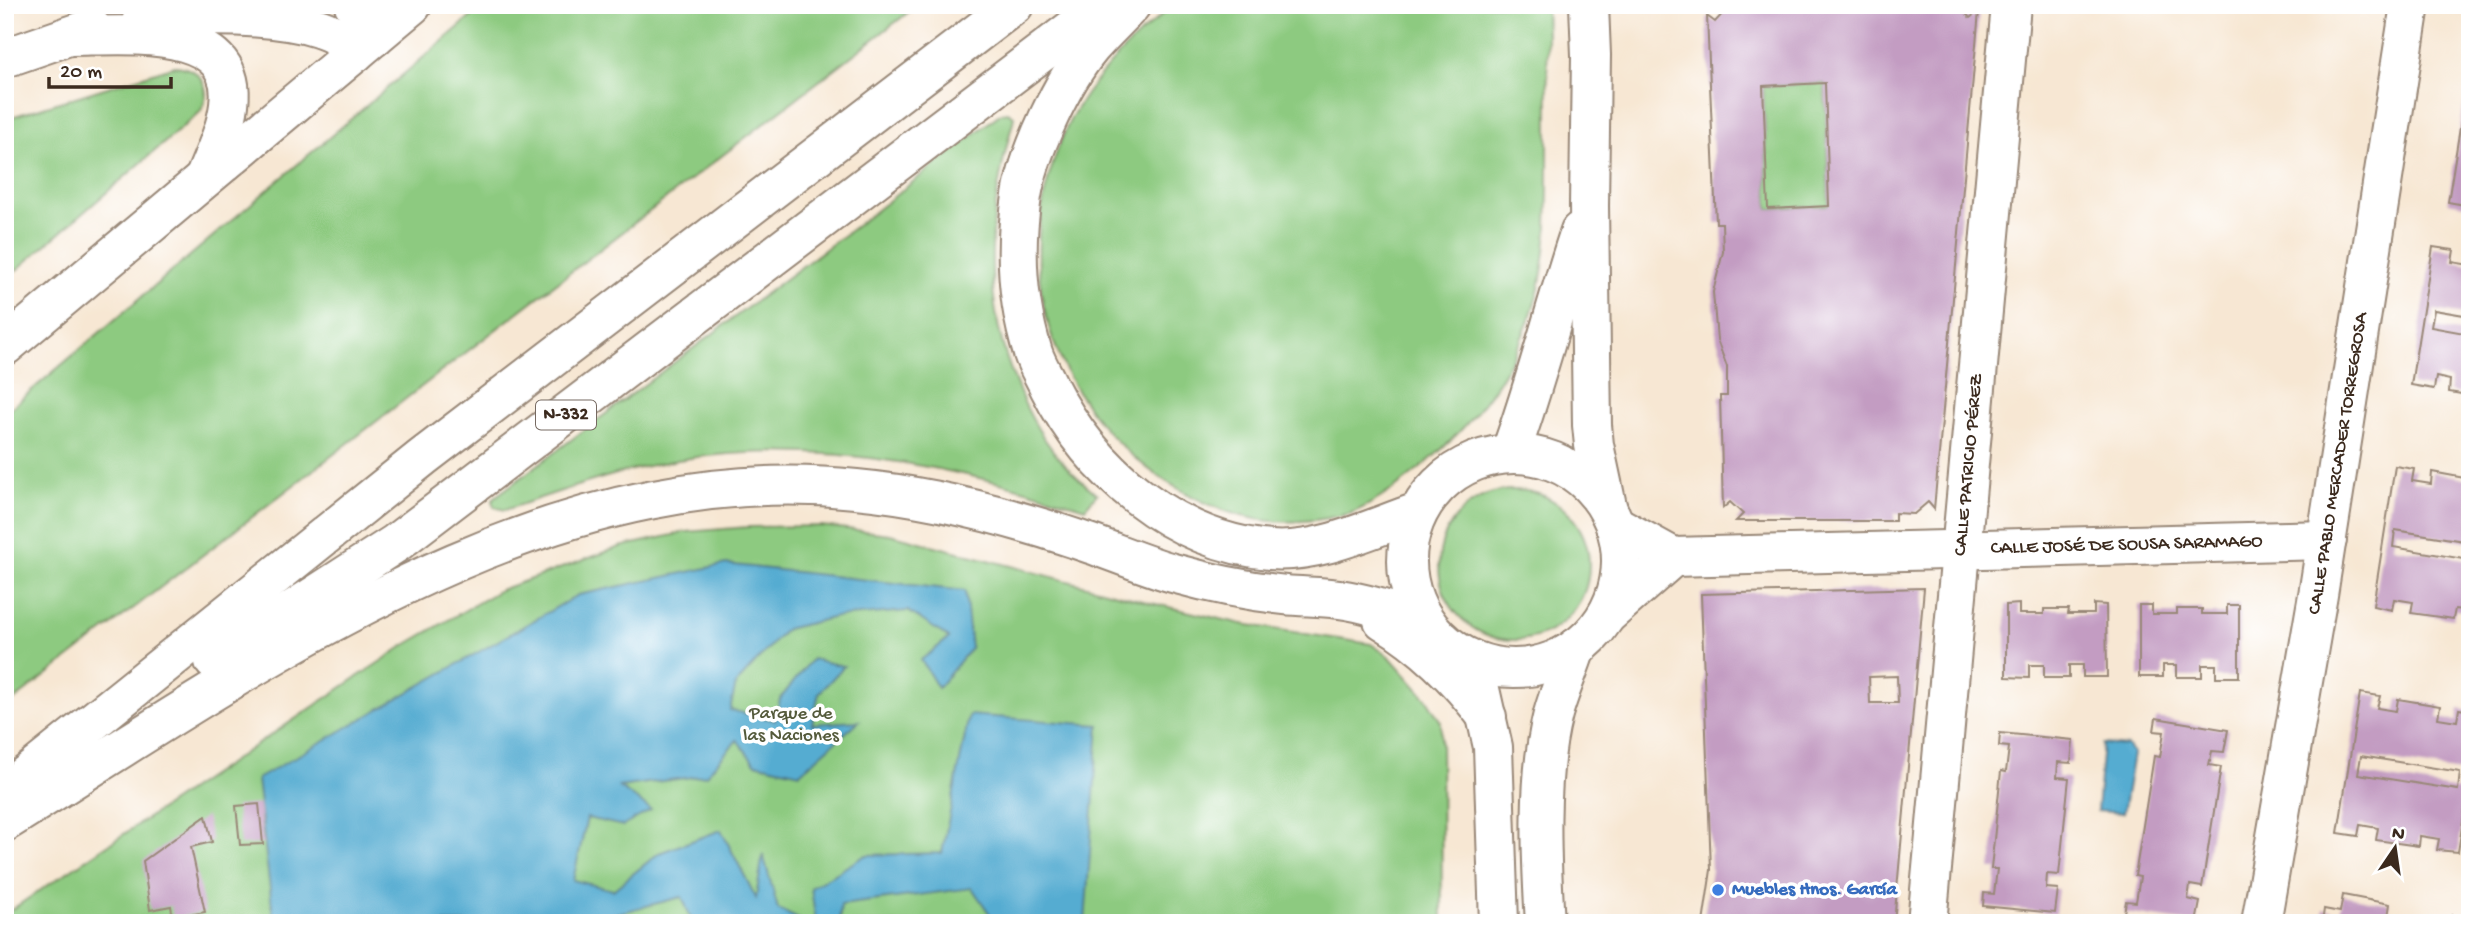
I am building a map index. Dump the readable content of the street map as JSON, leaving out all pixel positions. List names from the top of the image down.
{
  "streets": {
    "main road": [
      "N-332",
      "CALLE PATRICIO PÉREZ",
      "CALLE PABLO MERCADER TORREGROSA",
      "CALLE JOSÉ DE SOUSA SARAMAGO"
    ]
  },
  "crossings": [
    ["CALLE PATRICIO PÉREZ", "CALLE JOSÉ DE SOUSA SARAMAGO"],
    ["CALLE PABLO MERCADER TORREGROSA", "CALLE JOSÉ DE SOUSA SARAMAGO"]
  ],
  "parks": ["Parque de las Naciones"],
  "places": ["Muebles Hnos. García"],
  "scale_bar": "20 m",
  "north": "top"
}
